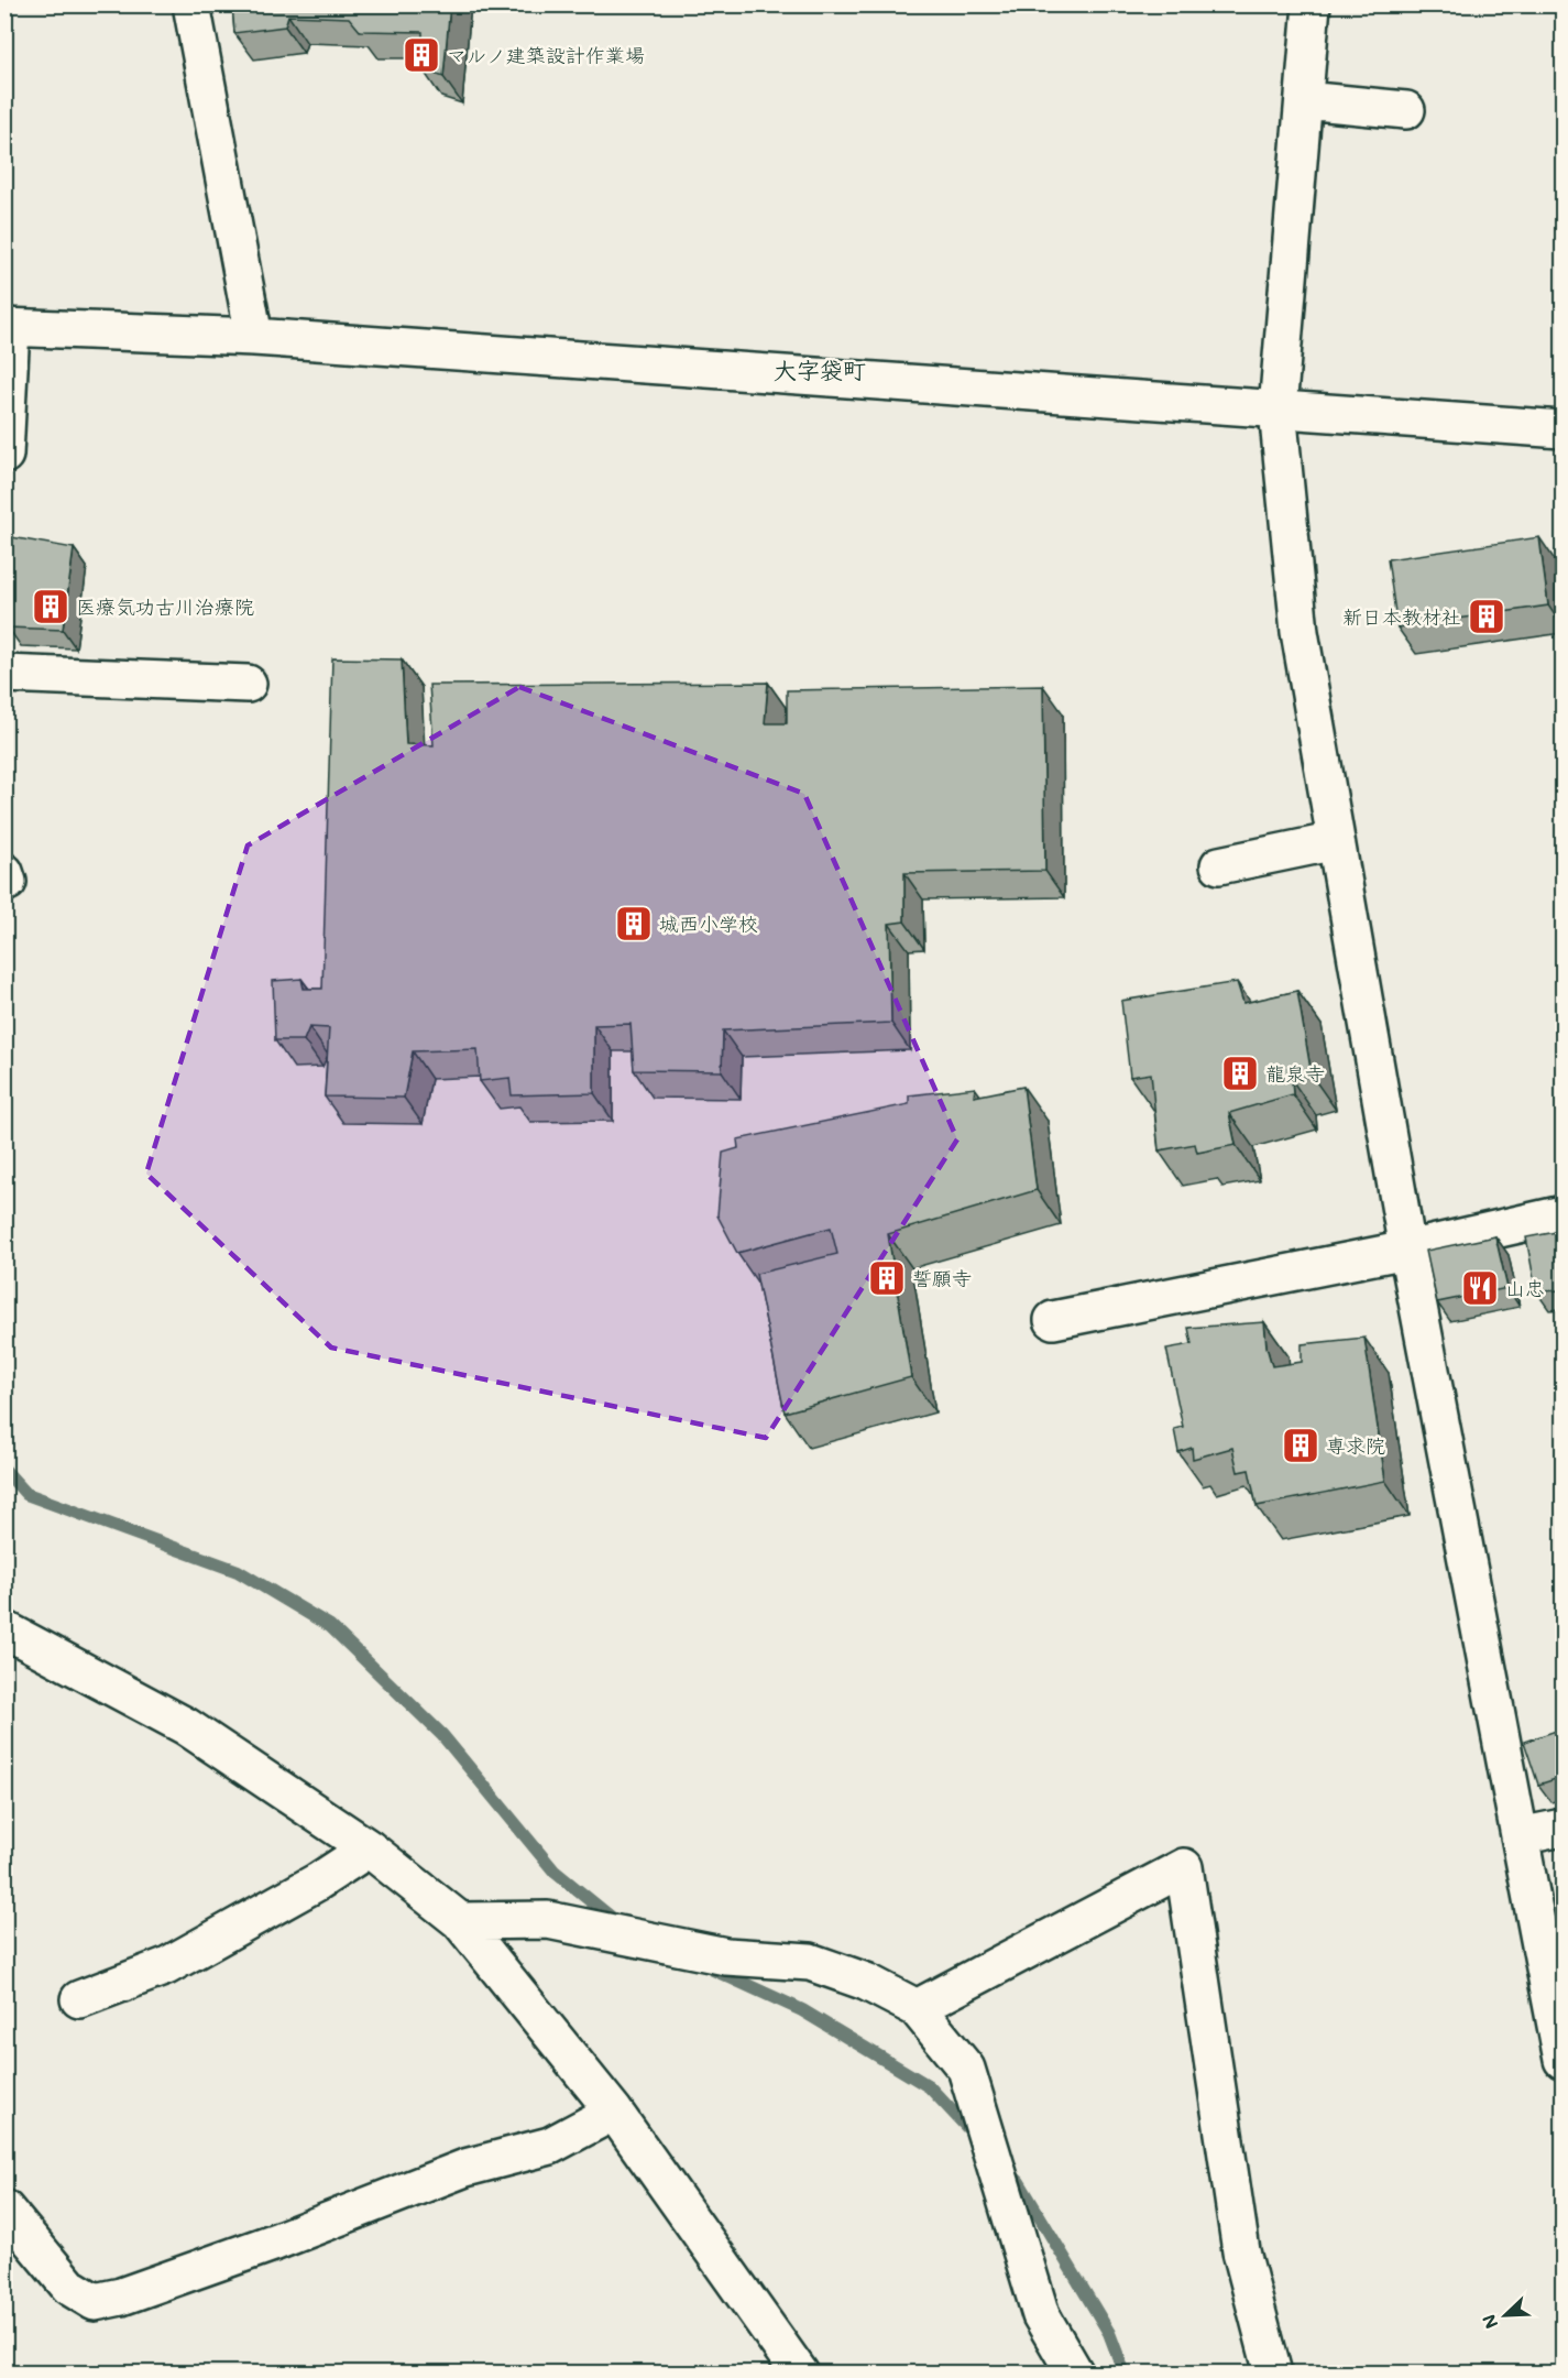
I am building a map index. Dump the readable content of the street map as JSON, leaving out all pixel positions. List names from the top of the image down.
{
  "districts": ["大字袋町"],
  "places": {
    "building": [
      "マルノ建築設計作業場",
      "医療気功古川治療院",
      "新日本教材社",
      "城西小学校",
      "龍泉寺",
      "誓願寺",
      "専求院"
    ],
    "restaurant": ["山忠"]
  },
  "north": "bottom left"
}
